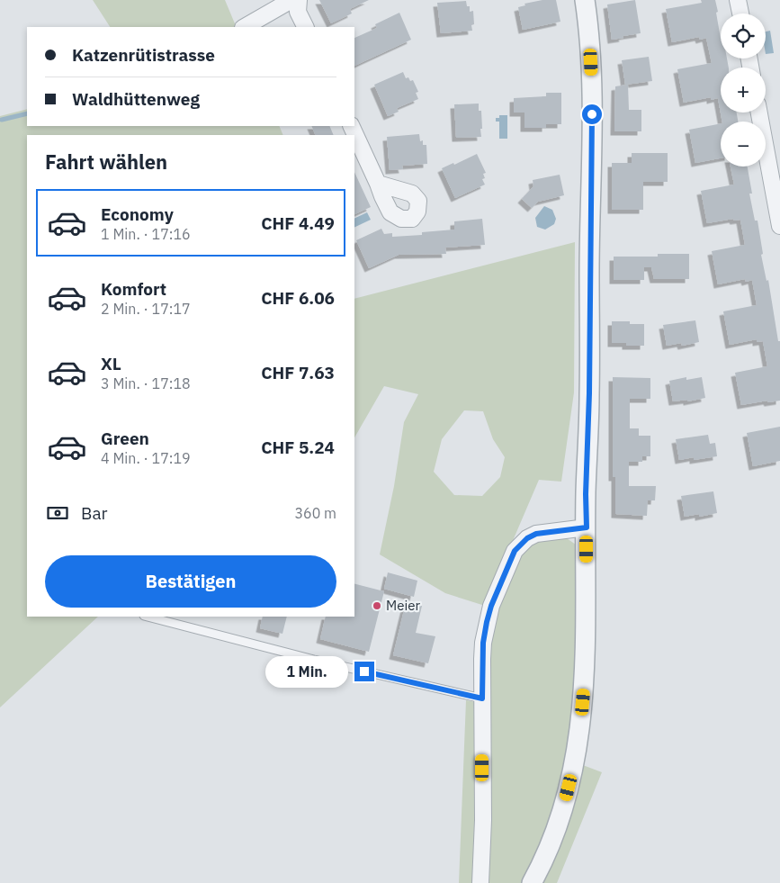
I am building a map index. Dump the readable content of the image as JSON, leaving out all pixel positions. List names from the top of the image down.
{
  "places": ["Meier"],
  "page": {
    "map_buttons": ["+", "−"],
    "banner": ["Katzenrütistrasse", "Waldhüttenweg"],
    "heading": "Fahrt wählen",
    "list": [
      {
        "name": "Economy",
        "note": "1 Min. · 17:16",
        "value": "CHF 4.49"
      },
      {
        "name": "Komfort",
        "note": "2 Min. · 17:17",
        "value": "CHF 6.06"
      },
      {
        "name": "XL",
        "note": "3 Min. · 17:18",
        "value": "CHF 7.63"
      },
      {
        "name": "Green",
        "note": "4 Min. · 17:19",
        "value": "CHF 5.24"
      }
    ],
    "pay": ["Bar", "360 m"],
    "buttons": "Bestätigen",
    "bubble": "1 Min."
  }
}
